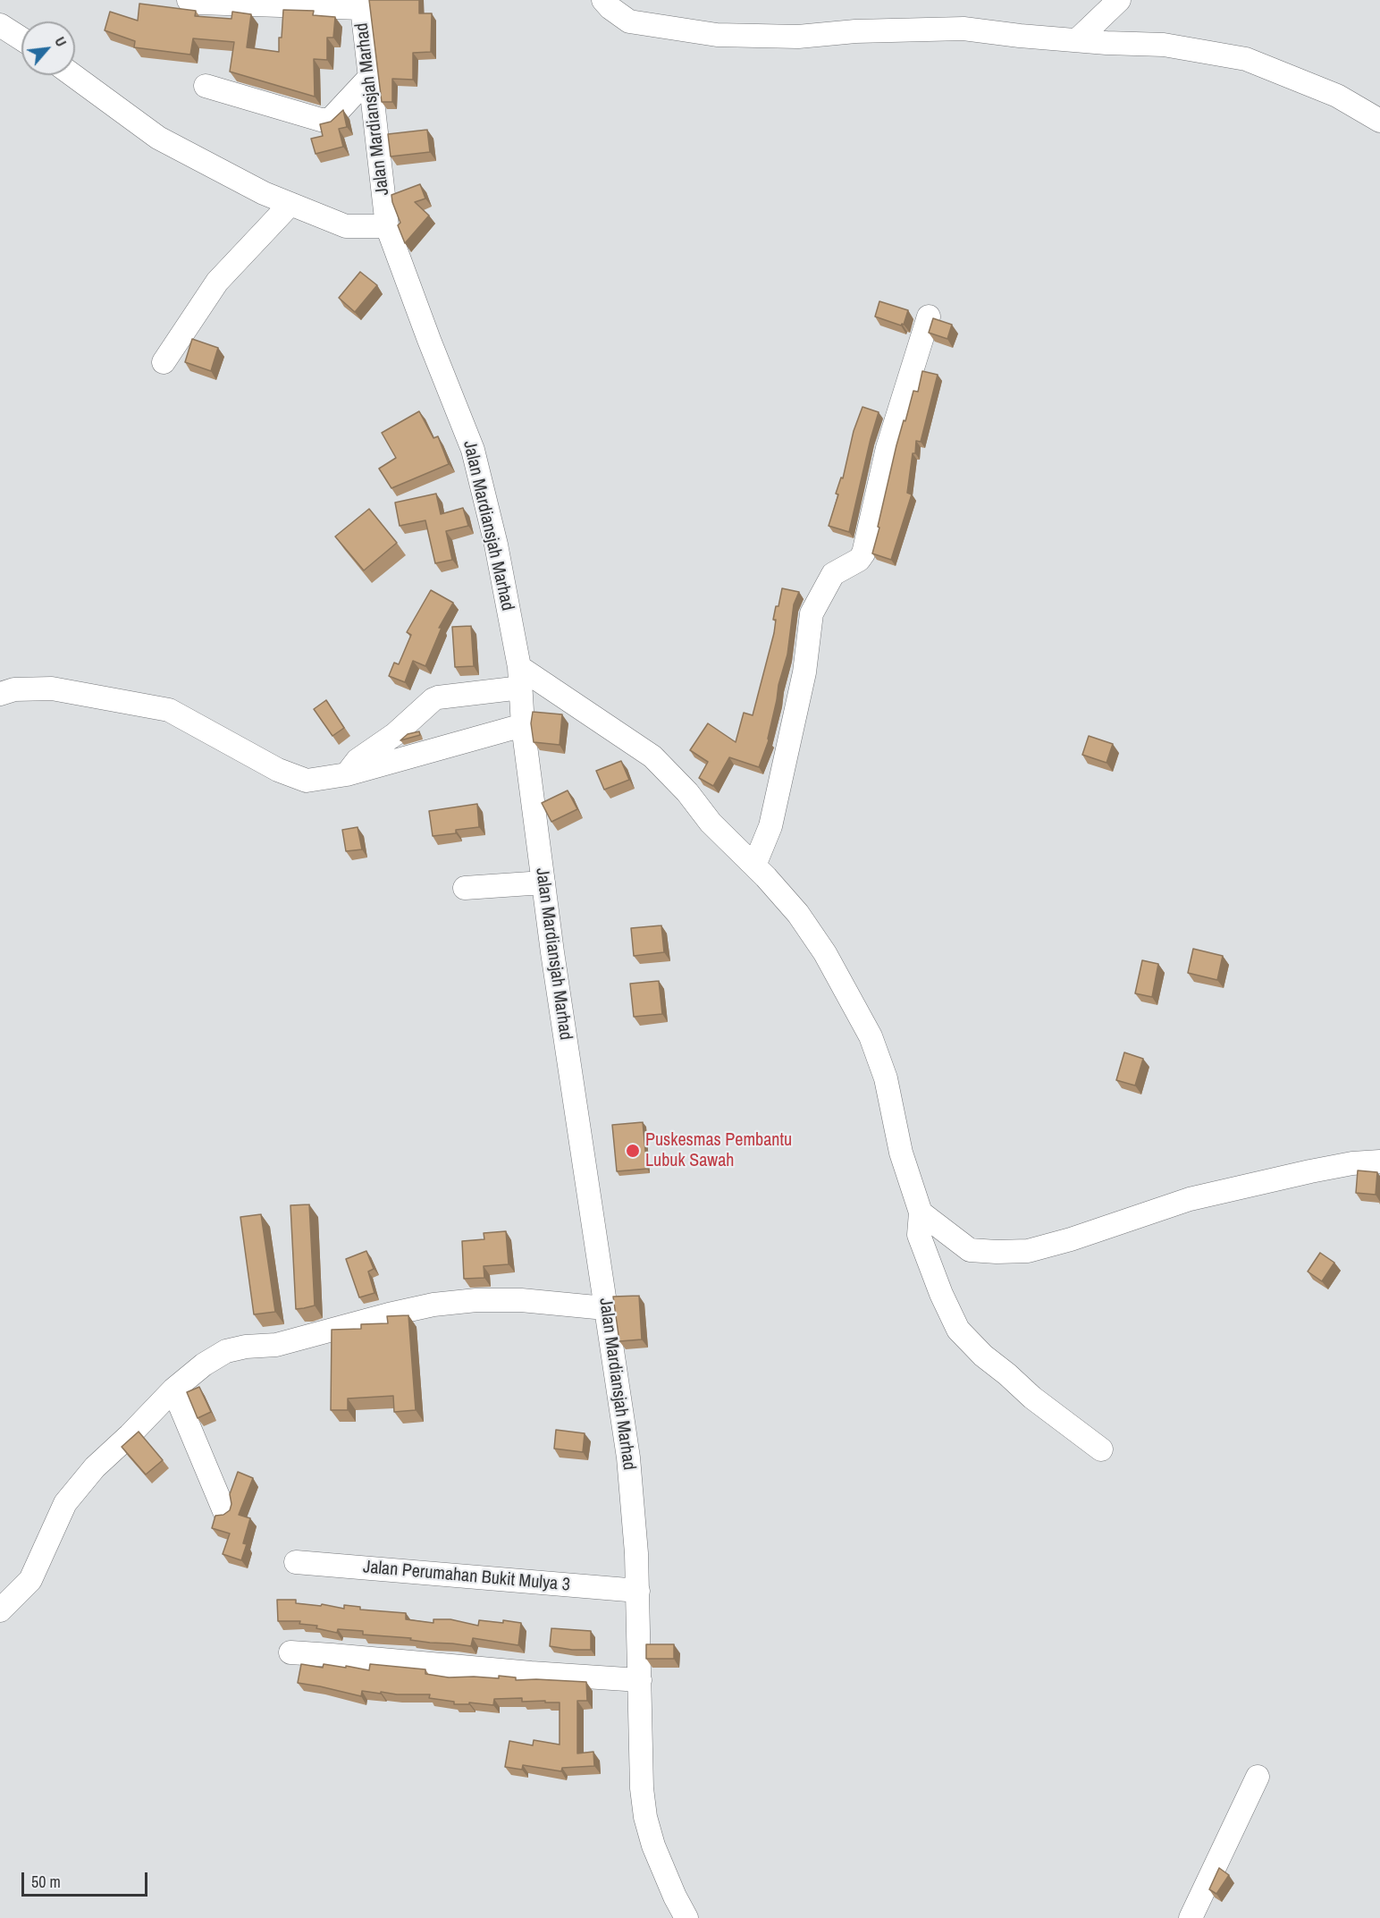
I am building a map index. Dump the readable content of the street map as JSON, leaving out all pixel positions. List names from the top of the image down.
{
  "streets": {
    "street": ["Jalan Mardiansjah Marhad", "Jalan Perumahan Bukit Mulya 3"]
  },
  "crossings": [
    ["Jalan Mardiansjah Marhad", "Jalan Perumahan Bukit Mulya 3"]
  ],
  "places": ["Puskesmas Pembantu Lubuk Sawah"],
  "scale_bar": "50 m",
  "north": "top right"
}
